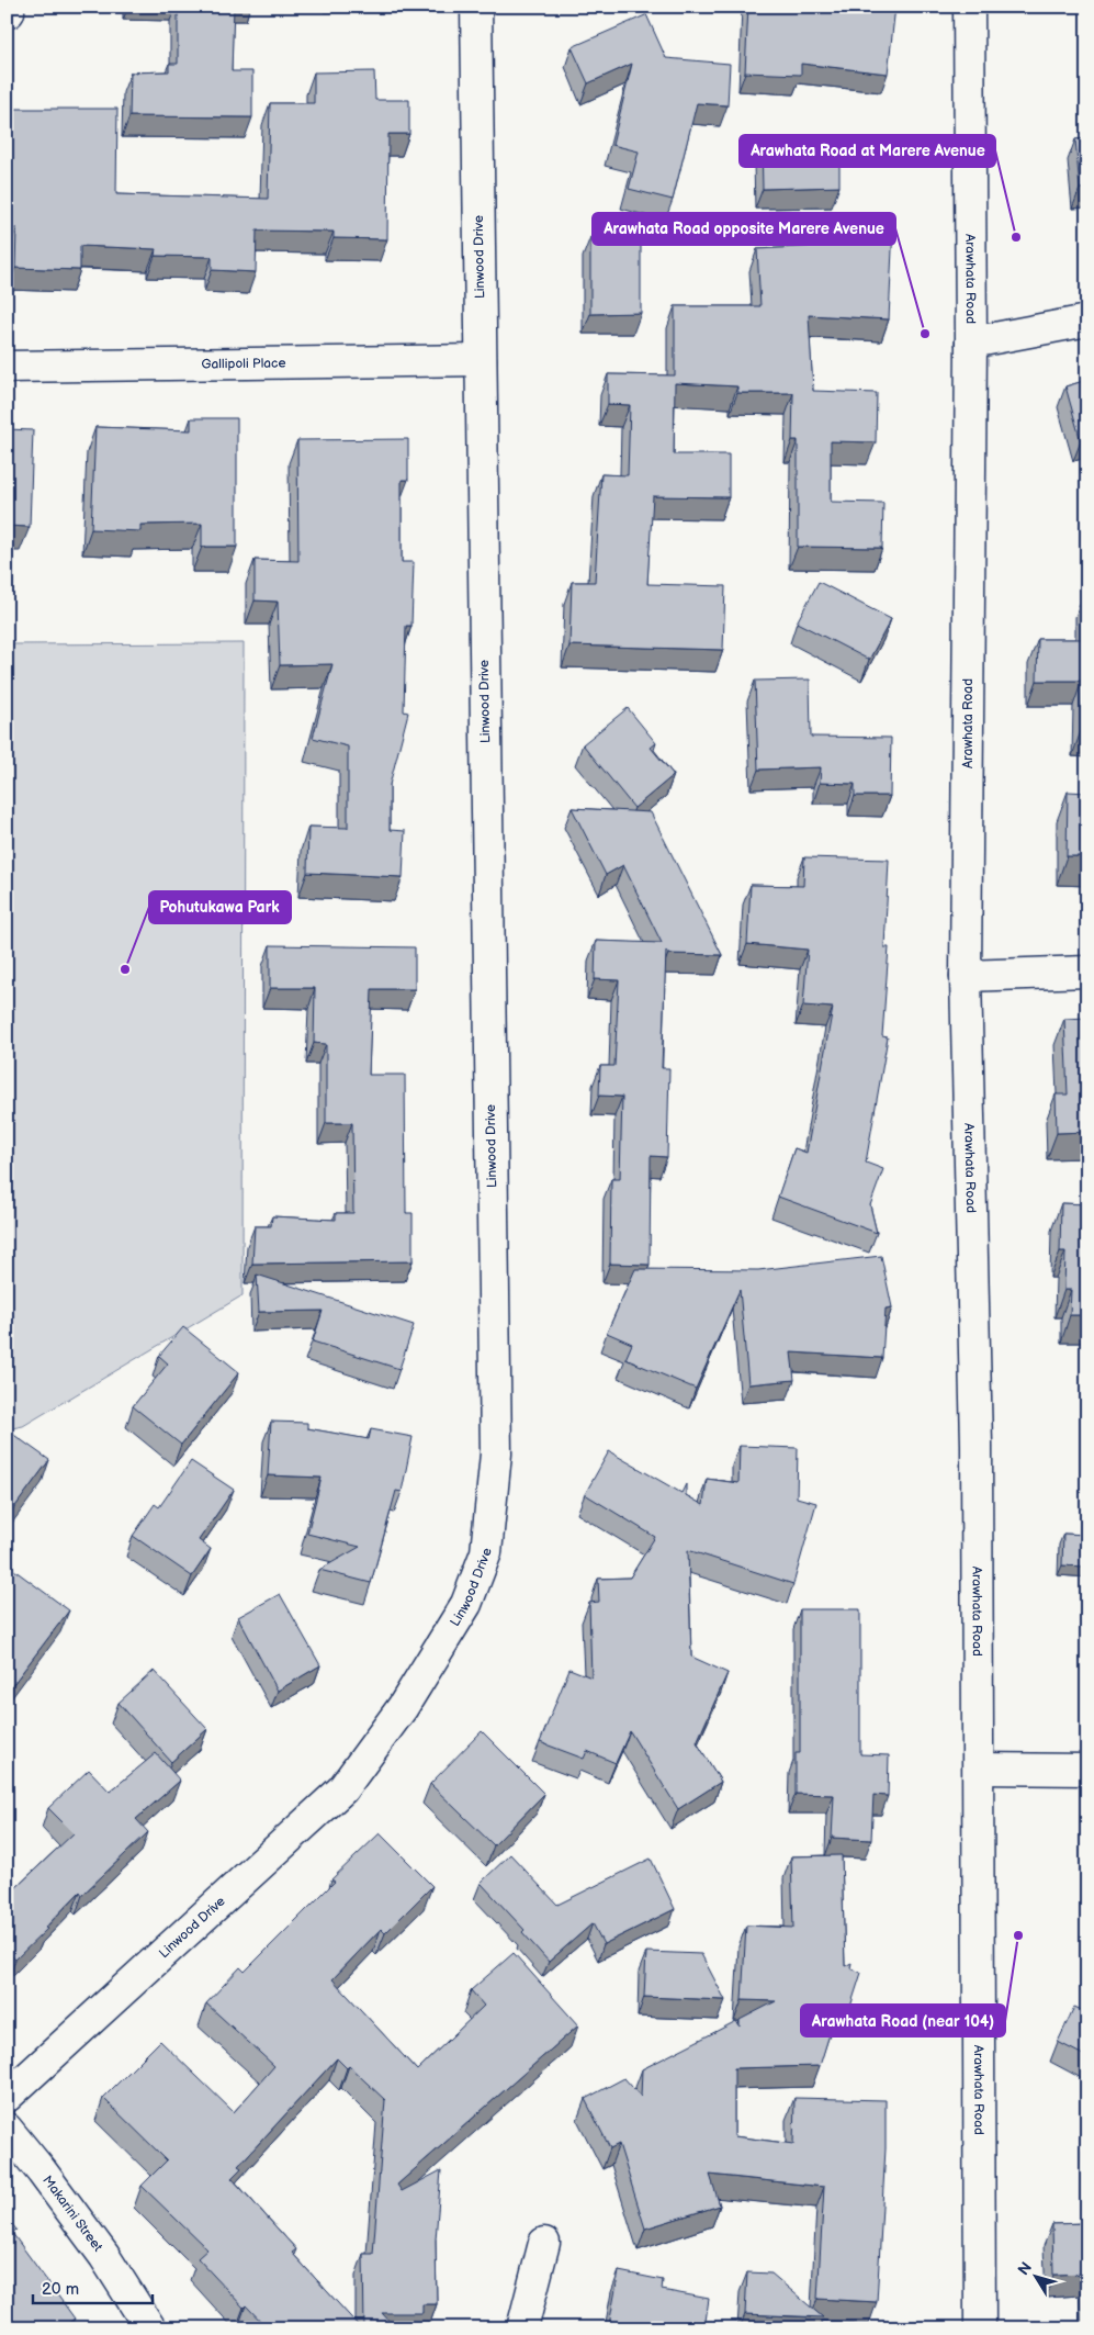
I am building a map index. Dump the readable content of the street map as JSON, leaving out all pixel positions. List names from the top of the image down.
{
  "streets": {
    "street": [
      "Linwood Drive",
      "Arawhata Road",
      "Gallipoli Place",
      "Makarini Street"
    ]
  },
  "crossings": [
    ["Linwood Drive", "Gallipoli Place"]
  ],
  "places": [
    "Arawhata Road at Marere Avenue",
    "Arawhata Road opposite Marere Avenue",
    "Pohutukawa Park",
    "Arawhata Road (near 104)"
  ],
  "scale_bar": "20 m",
  "north": "top left"
}
